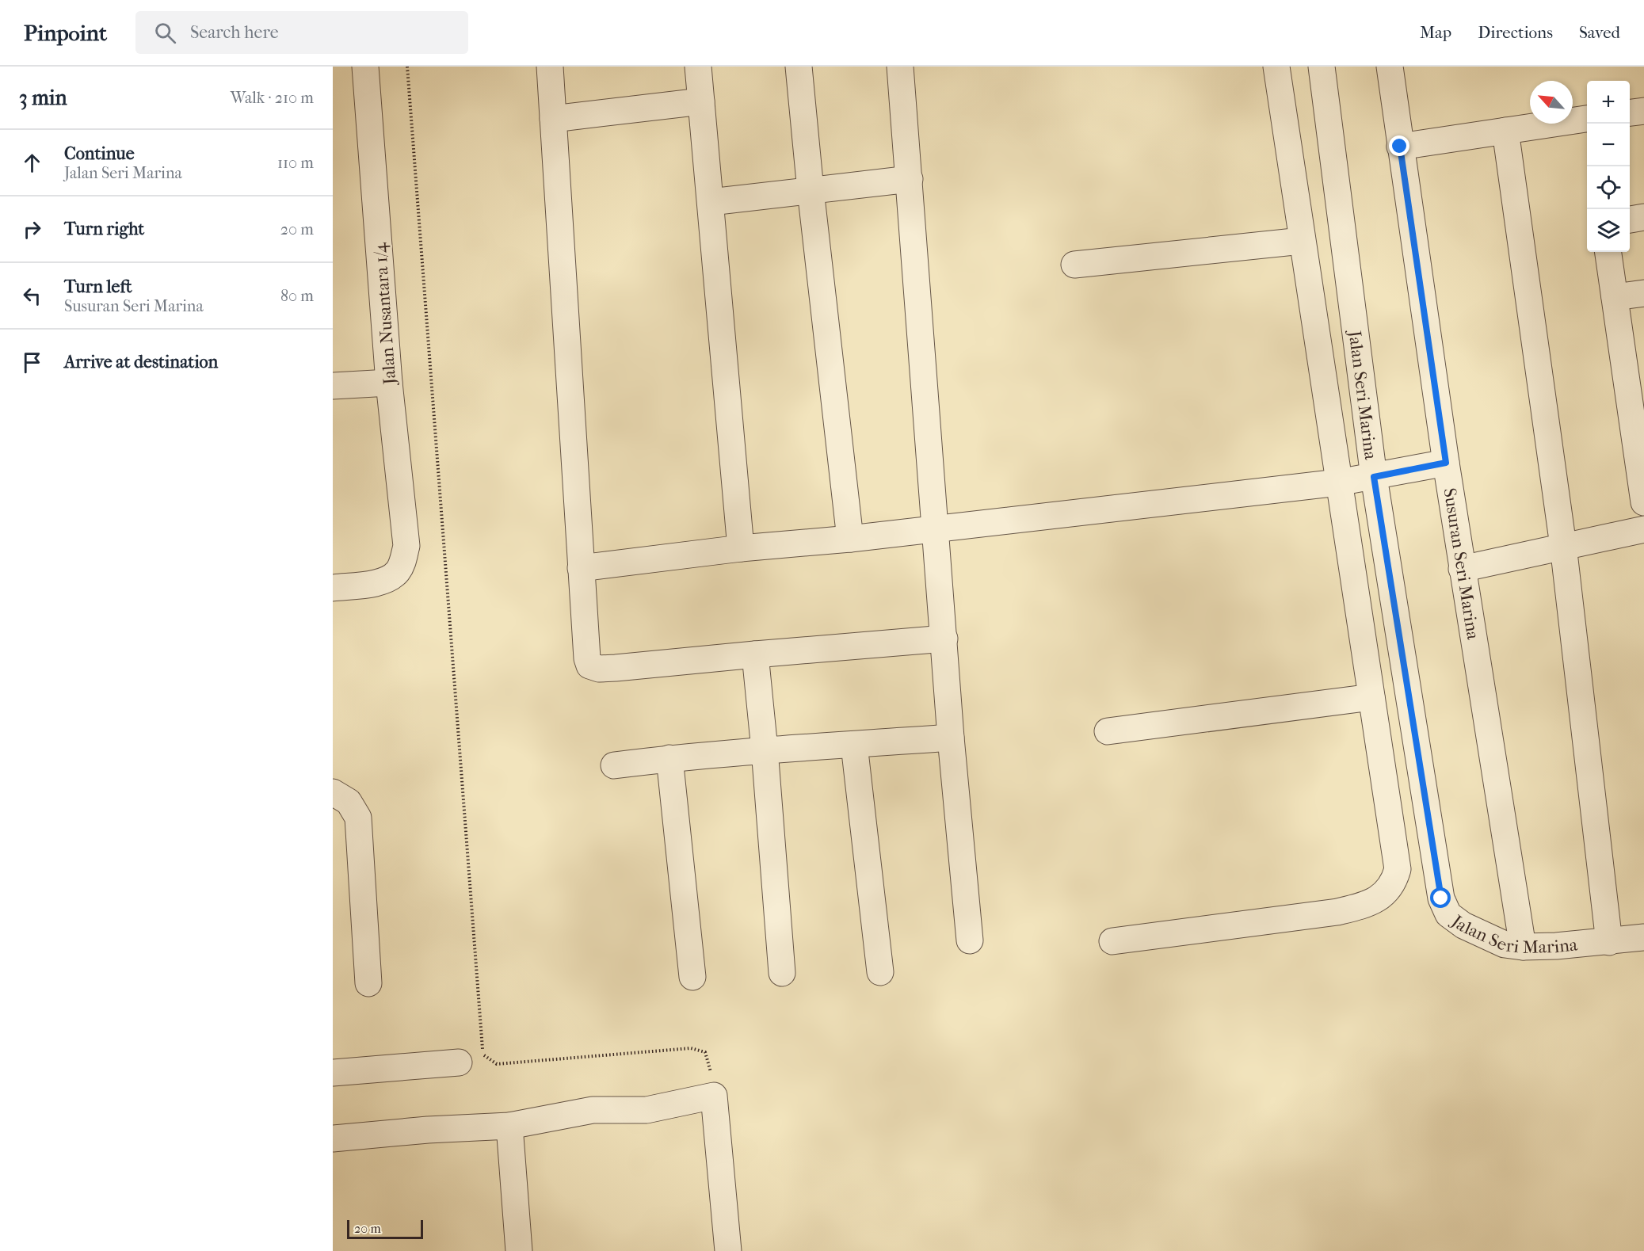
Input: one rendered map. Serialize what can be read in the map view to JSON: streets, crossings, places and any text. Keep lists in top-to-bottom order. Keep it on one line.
{"streets":{"street":["Jalan Nusantara 1/4","Jalan Seri Marina","Susuran Seri Marina"]},"crossings":[["Jalan Seri Marina","Susuran Seri Marina"]],"scale_bar":"20 m","north":"top left","page":{"header":"Pinpoint","search":"Search here","nav":["Map","Directions","Saved"],"heading":["3 min","Walk · 210 m"],"map_buttons":["+","−"],"list":[["Continue","Jalan Seri Marina","110 m"],["Turn right","20 m"],["Turn left","Susuran Seri Marina","80 m"],"Arrive at destination"],"scale":"20 m"}}
